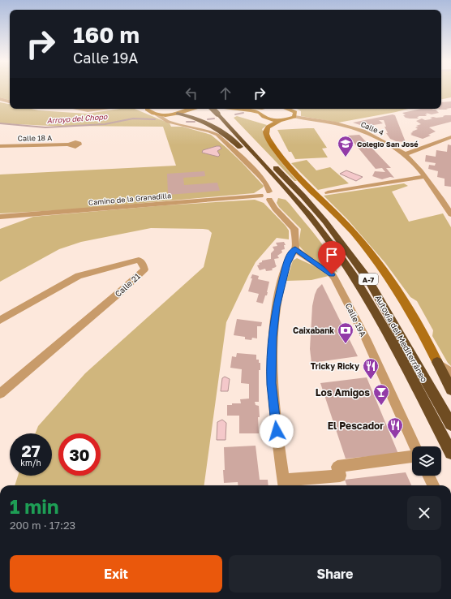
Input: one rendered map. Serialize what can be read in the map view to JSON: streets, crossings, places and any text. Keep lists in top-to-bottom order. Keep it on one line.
{"streets":{"highway":["A-7","Autovía del Mediterráneo"],"street":["Calle 4","Calle 18 A","Camino de la Granadilla","Calle 21","Calle 19A"]},"water":["Arroyo del Chopo"],"places":{"school or university":["Colegio San José"],"bank":["Caixabank"],"restaurant":["Tricky Ricky","El Pescador"],"bar":["Los Amigos"]},"page":{"turn":["160 m","Calle 19A"],"speed":"27 km/h","limit":"30","heading":["1 min","200 m · 17:23"],"buttons":["Exit","Share"]}}
